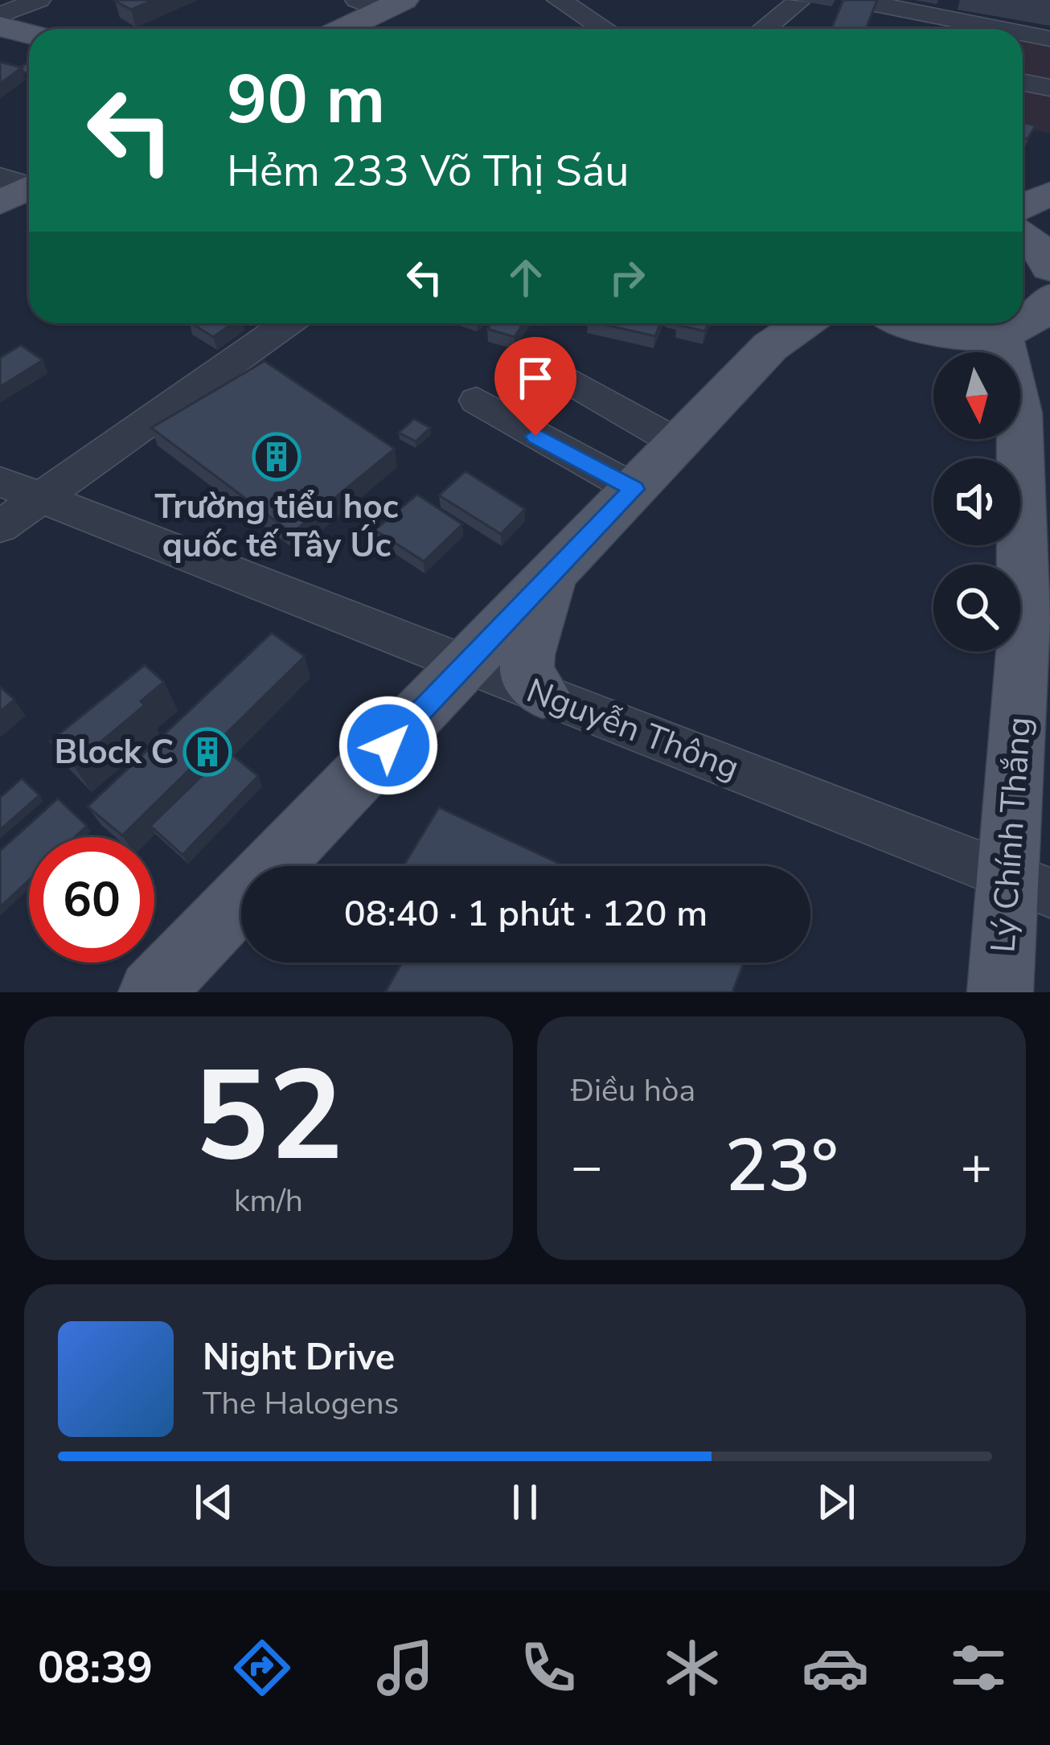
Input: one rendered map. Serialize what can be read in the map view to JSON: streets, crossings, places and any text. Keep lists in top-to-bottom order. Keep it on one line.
{"streets":{"main road":["Lý Chính Thắng"],"street":["Nguyễn Thông"]},"crossings":[["Nguyễn Thông","Lý Chính Thắng"]],"places":{"building":["Trường tiểu học quốc tế Tây Úc","Block C"]},"north":"bottom","page":{"turn":["90 m","Hẻm 233 Võ Thị Sáu"],"limit":"60","trip":"08:40 · 1 phút · 120 m","tile":[["52","km/h"],"Điều hòa"],"heat":["−","23°","+"],"song":["Night Drive","The Halogens"],"tabs":"08:39"}}
